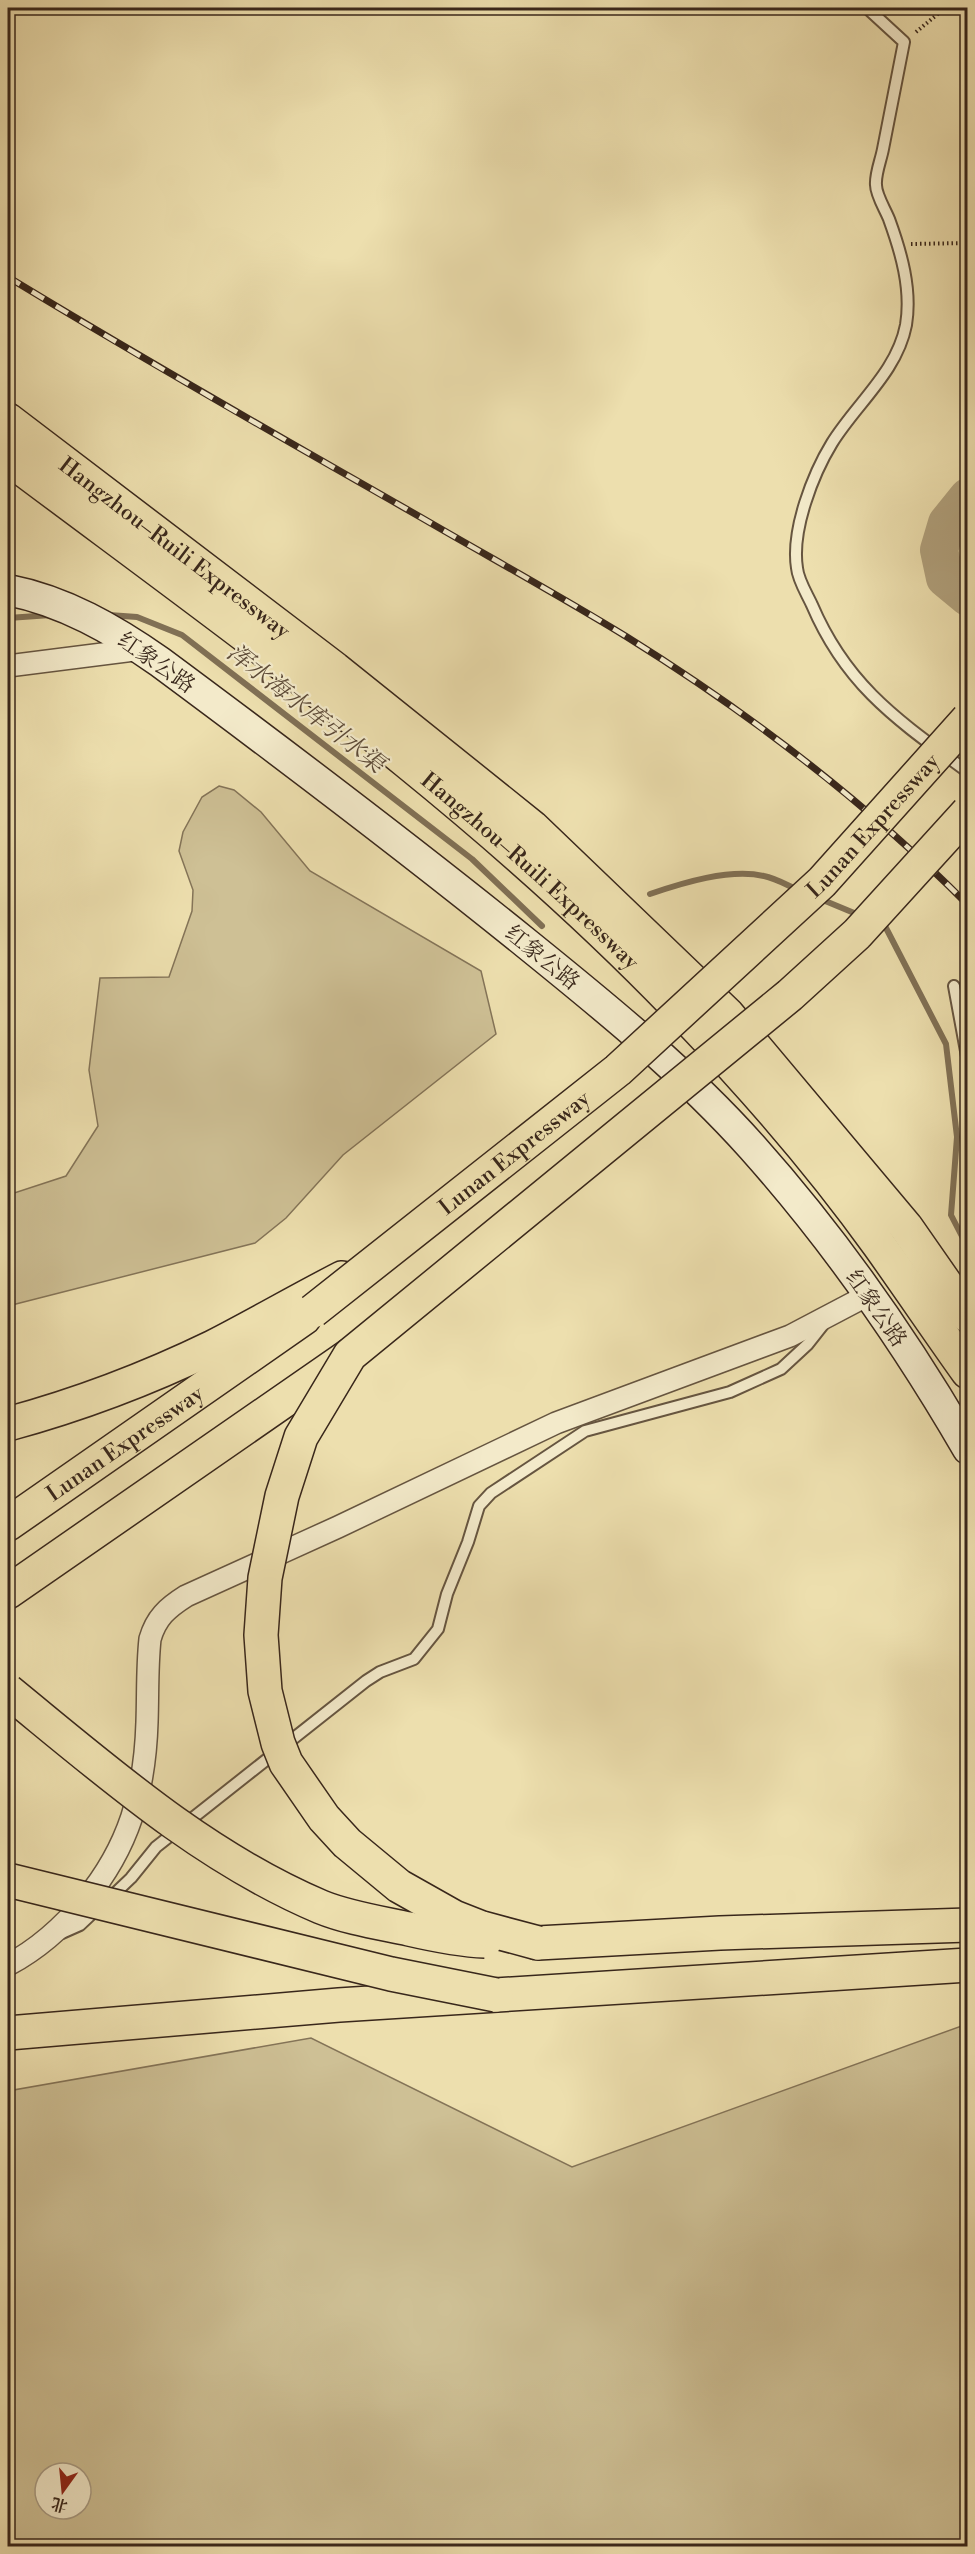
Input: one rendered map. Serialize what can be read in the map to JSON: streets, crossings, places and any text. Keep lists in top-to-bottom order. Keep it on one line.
{"streets":{"highway":["Hangzhou–Ruili Expressway","Lunan Expressway"],"main road":["红象公路"]},"water":["浑水海水库引水渠"],"north":"bottom"}
